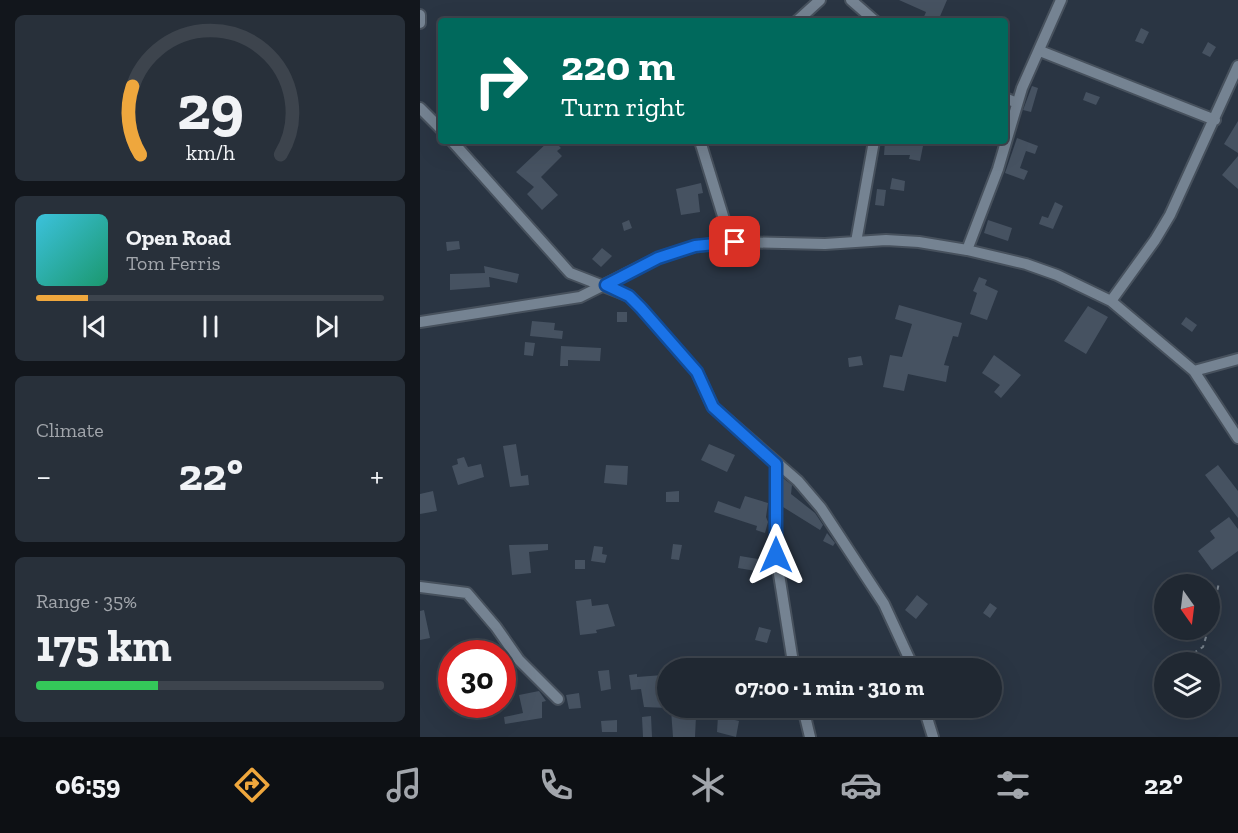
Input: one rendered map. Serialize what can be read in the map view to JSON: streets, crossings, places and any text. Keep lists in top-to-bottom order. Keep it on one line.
{"north":"bottom","page":{"turn":["220 m","Turn right"],"song":["Open Road","Tom Ferris"],"tile":["Climate",["Range · 35%","175 km"]],"heat":["−","22°","+"],"limit":"30","trip":"07:00 · 1 min · 310 m","tabs":["06:59","22°"],"gauge":["29","km/h"]}}
